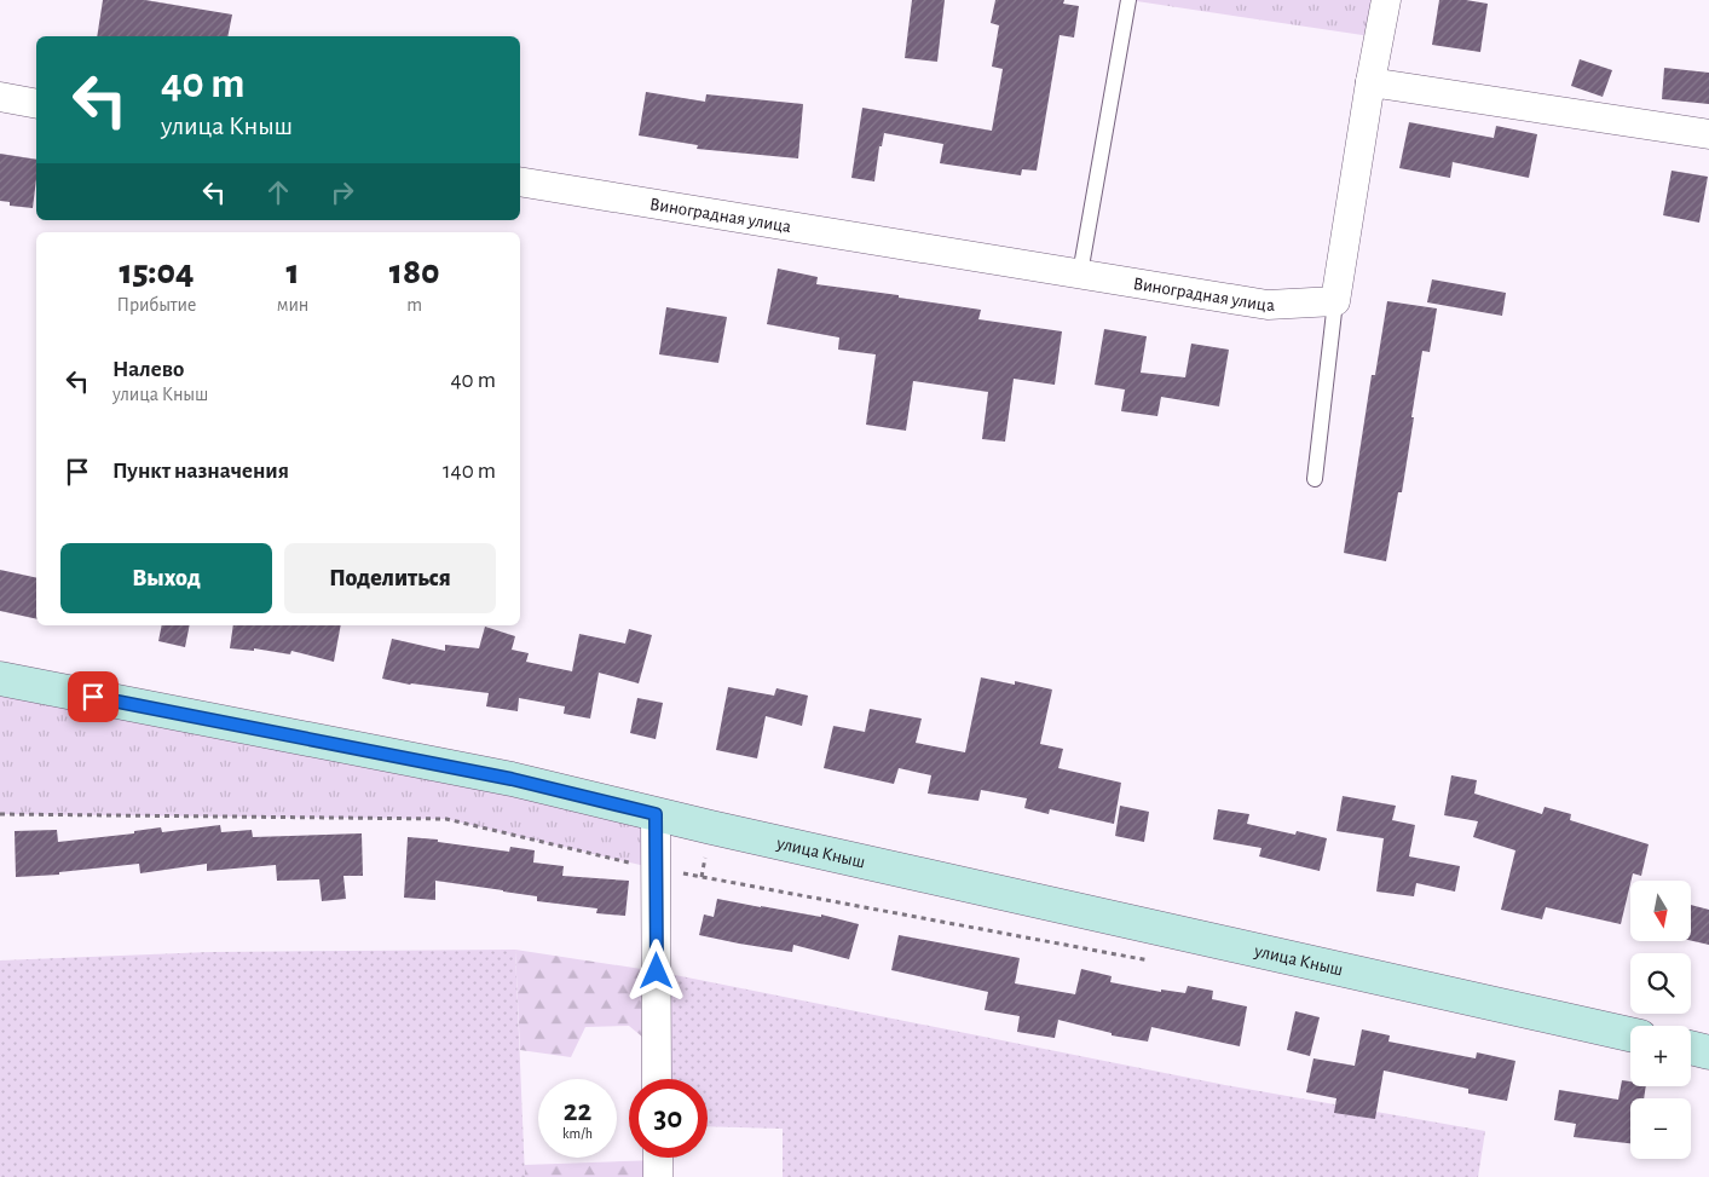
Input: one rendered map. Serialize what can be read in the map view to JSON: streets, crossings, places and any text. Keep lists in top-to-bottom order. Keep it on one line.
{"streets":{"street":["Виноградная улица","улица Кныш"]},"north":"bottom","page":{"turn":["40 m","улица Кныш"],"eta":["15:04","Прибытие","1","мин","180","m"],"list":[{"name":"Налево","note":"улица Кныш","value":"40 m"},{"name":"Пункт назначения","value":"140 m"}],"buttons":["Выход","Поделиться"],"map_buttons":["+","−"],"speed":"22 km/h","limit":"30"}}
